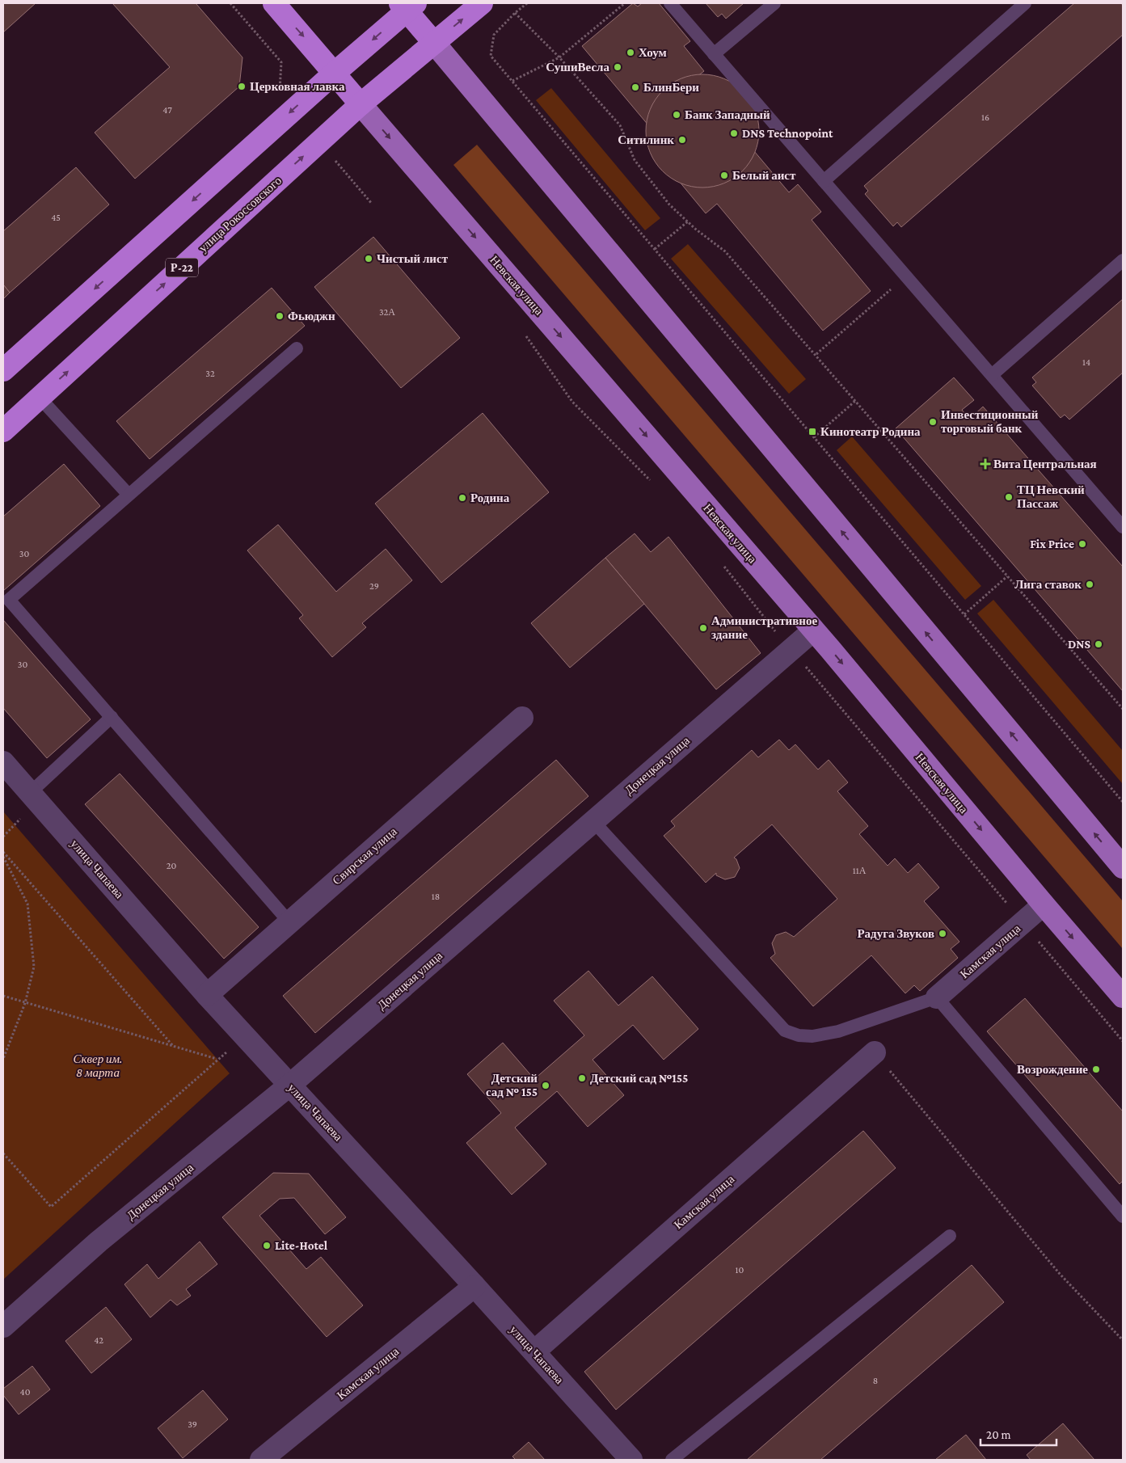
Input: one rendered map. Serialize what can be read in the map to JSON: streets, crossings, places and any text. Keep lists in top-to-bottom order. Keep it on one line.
{"streets":{"highway":["улица Рокоссовского","Р-22","Невская улица"],"street":["Донецкая улица","Свирская улица","улица Чапаева","Камская улица"]},"crossings":[["улица Рокоссовского","Невская улица"],["Невская улица","Донецкая улица"],["Невская улица","Камская улица"],["Донецкая улица","улица Чапаева"],["Свирская улица","улица Чапаева"],["улица Чапаева","Камская улица"]],"one_way":["Невская улица"],"parks":["Сквер им. 8 марта"],"places":{"other":["Хоум","СушиВесла","Церковная лавка","БлинБери","Банк Западный","DNS Technopoint","Ситилинк","Белый аист","Чистый лист","Фьюджн","Инвестиционный торговый банк","ТЦ Невский Пассаж","Родина","Fix Price","Лига ставок","Административное здание","DNS","Радуга Звуков","Возрождение","Детский сад №155","Детский сад № 155","Lite-Hotel"],"transit":["Кинотеатр Родина"],"health":["Вита Центральная"]},"house_numbers":["47","16","45","32А","14","32","30","29","30","20","11А","18","10","42","8","40","39"],"scale_bar":"20 m"}
